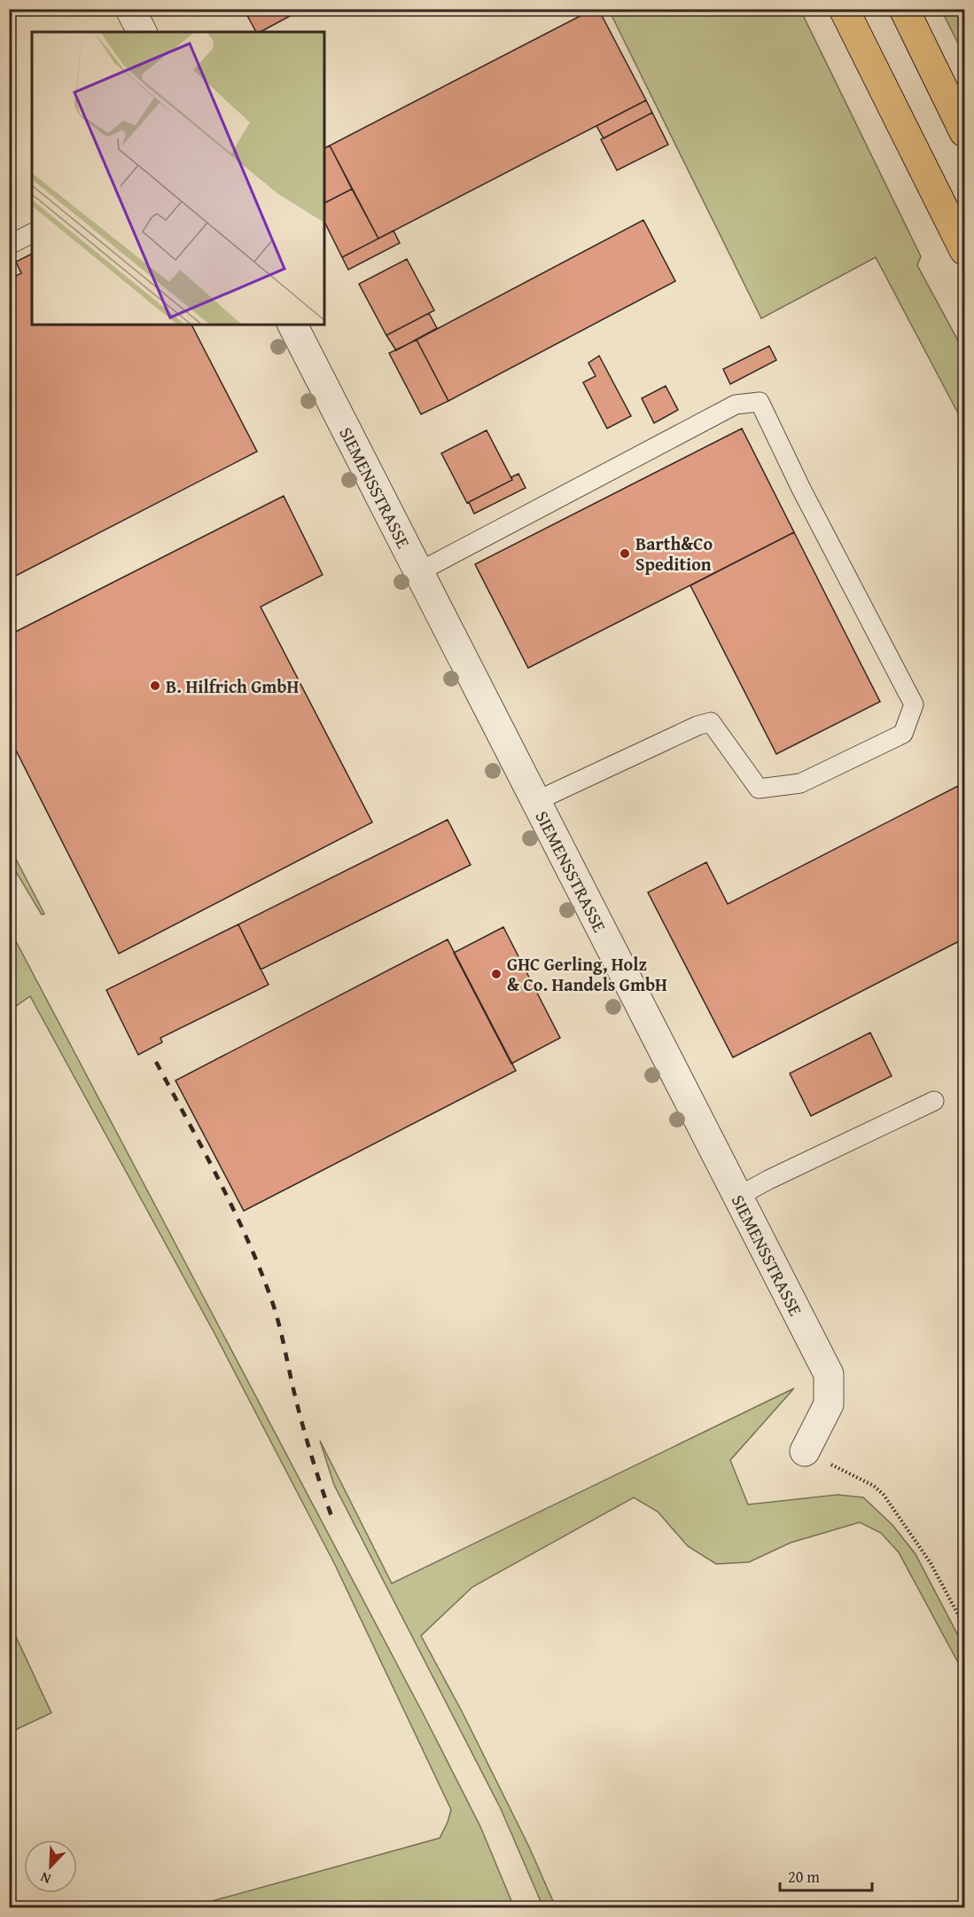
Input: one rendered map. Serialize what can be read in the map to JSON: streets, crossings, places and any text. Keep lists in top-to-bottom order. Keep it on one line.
{"streets":{"street":["SIEMENSSTRASSE"]},"places":["Barth&Co Spedition","B. Hilfrich GmbH","GHC Gerling, Holz & Co. Handels GmbH"],"scale_bar":"20 m","north":"bottom left"}
